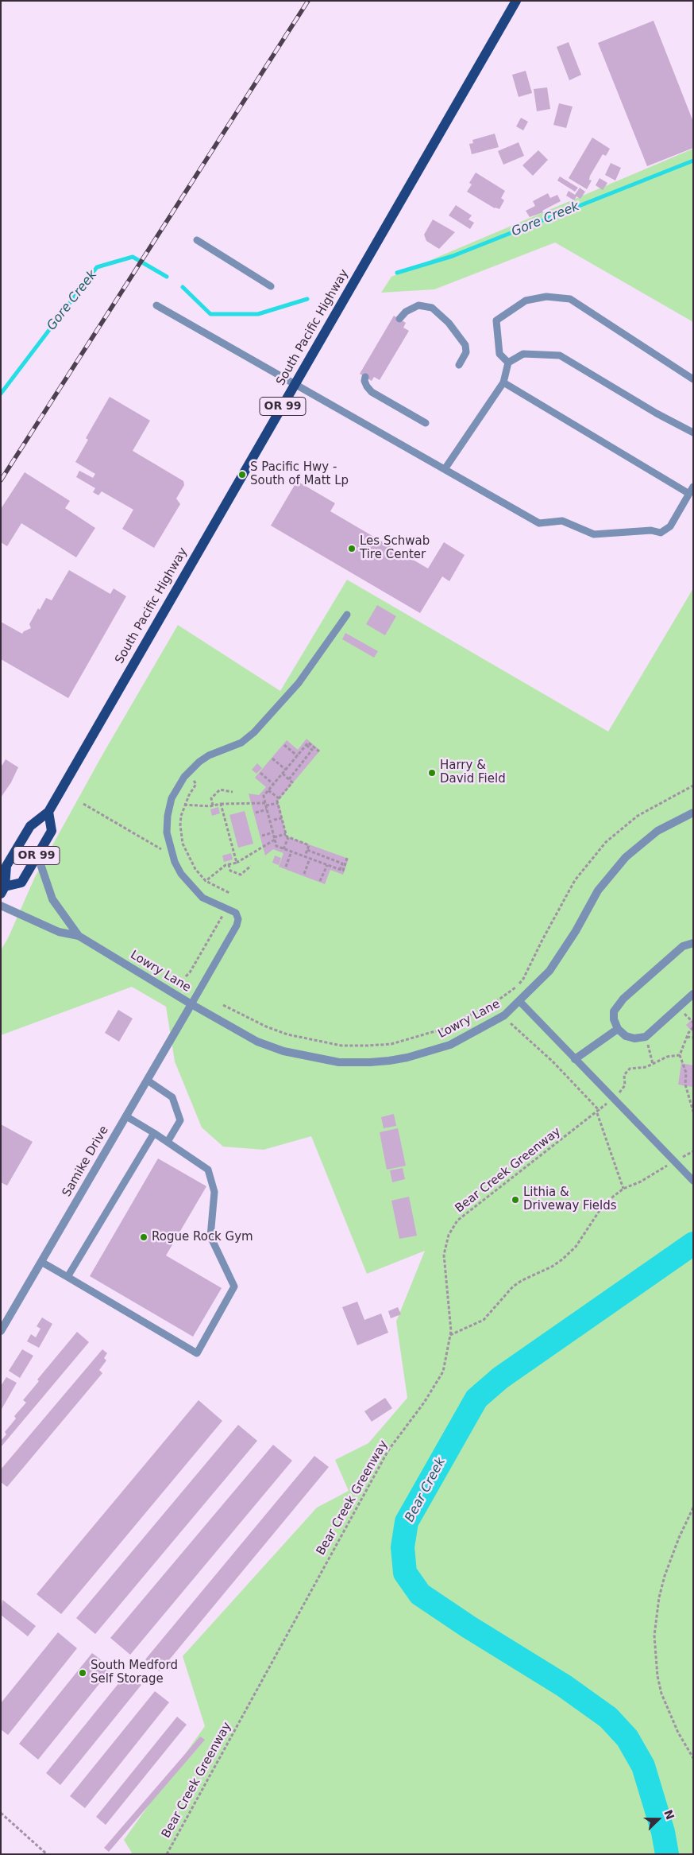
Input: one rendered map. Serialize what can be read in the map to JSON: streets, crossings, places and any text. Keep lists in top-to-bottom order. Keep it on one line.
{"streets":{"main road":["South Pacific Highway","OR 99"],"street":["Lowry Lane","Samike Drive"],"path":["Bear Creek Greenway"]},"crossings":[["South Pacific Highway","Lowry Lane"],["Lowry Lane","Samike Drive"]],"water":["Gore Creek","Bear Creek"],"places":["S Pacific Hwy - South of Matt Lp","Les Schwab Tire Center","Harry & David Field","Lithia & Driveway Fields","Rogue Rock Gym","South Medford Self Storage"],"north":"right"}
